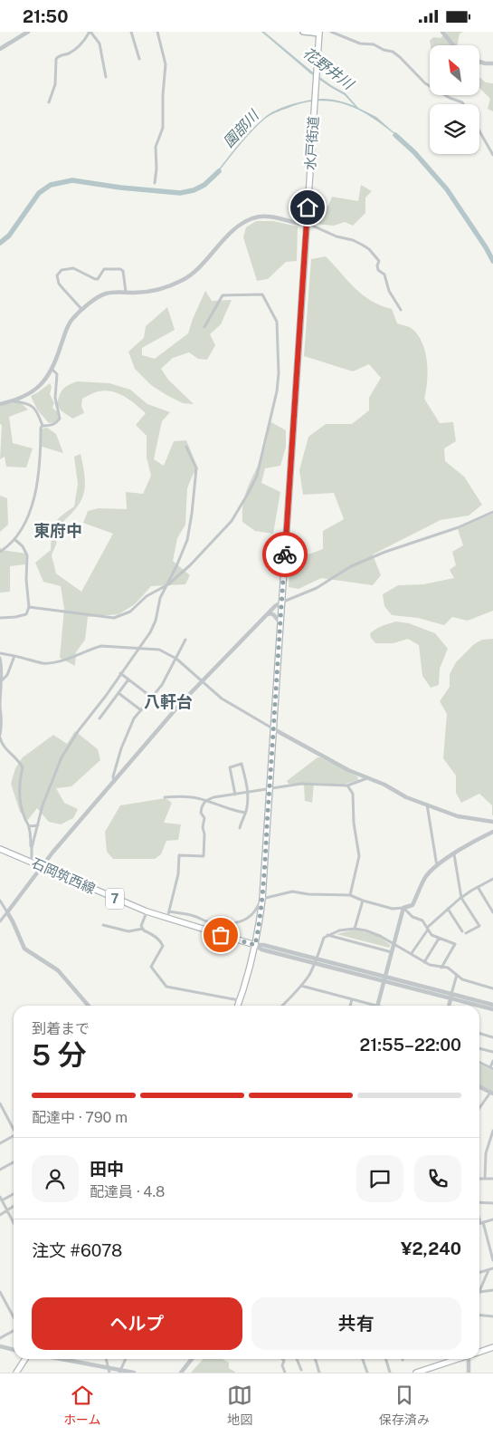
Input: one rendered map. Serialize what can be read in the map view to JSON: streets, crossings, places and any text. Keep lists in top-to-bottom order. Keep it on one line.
{"streets":{"main road":["水戸街道","石岡筑西線","7"]},"crossings":[["水戸街道","石岡筑西線"]],"districts":["東府中","八軒台"],"water":["花野井川","園部川"],"north":"top left","page":{"status":"21:50","heading":["5 分","到着まで","21:55–22:00"],"panel":["田中","配達員 · 4.8","注文 #6078","¥2,240"],"bar":"配達中 · 790 m","buttons":["ヘルプ","共有"],"tabs":["ホーム","地図","保存済み"]}}
